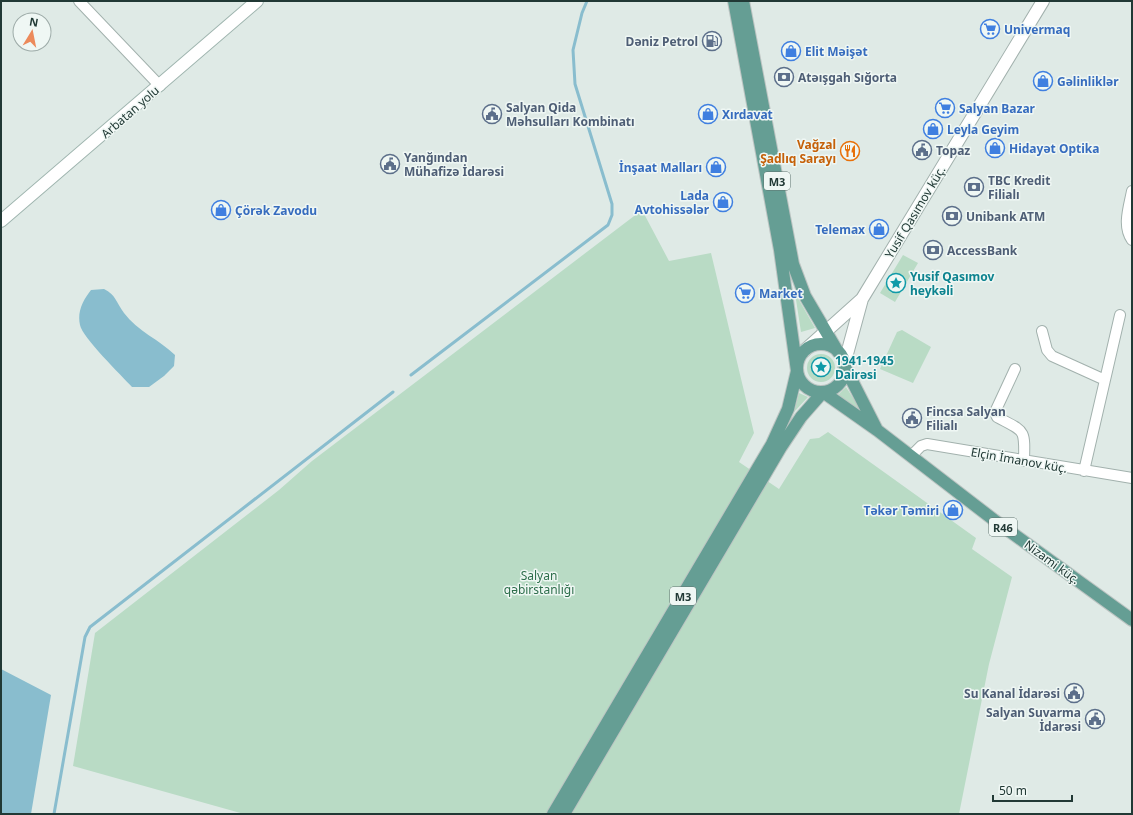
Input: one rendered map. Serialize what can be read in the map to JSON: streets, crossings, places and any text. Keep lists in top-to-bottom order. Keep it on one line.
{"streets":{"main road":["M3","R46","Nizami küç."],"street":["Arbatan yolu","Yusif Qasımov küç.","Elçin İmanov küç."]},"crossings":[["M3","Nizami küç."],["Elçin İmanov küç.","Nizami küç."]],"parks":["Salyan qəbirstanlığı"],"places":{"supermarket":["Univermaq","Salyan Bazar","Market"],"fuel station":["Dəniz Petrol"],"shop":["Elit Məişət","Gəlinliklər","Xırdavat","Leyla Geyim","Hidayət Optika","İnşaat Malları","Lada Avtohissələr","Çörək Zavodu","Telemax","Təkər Təmiri"],"bank":["Atəışgah Sığorta","TBC Kredit Filialı","Unibank ATM","AccessBank"],"public building":["Salyan Qida Məhsulları Kombinatı","Topaz","Yanğından Mühafizə İdarəsi","Fincsa Salyan Filialı","Su Kanal İdarəsi","Salyan Suvarma İdarəsi"],"restaurant":["Vağzal Şadlıq Sarayı"],"place":["Yusif Qasımov heykəli","1941-1945 Dairəsi"]},"scale_bar":"50 m","north":"top"}
